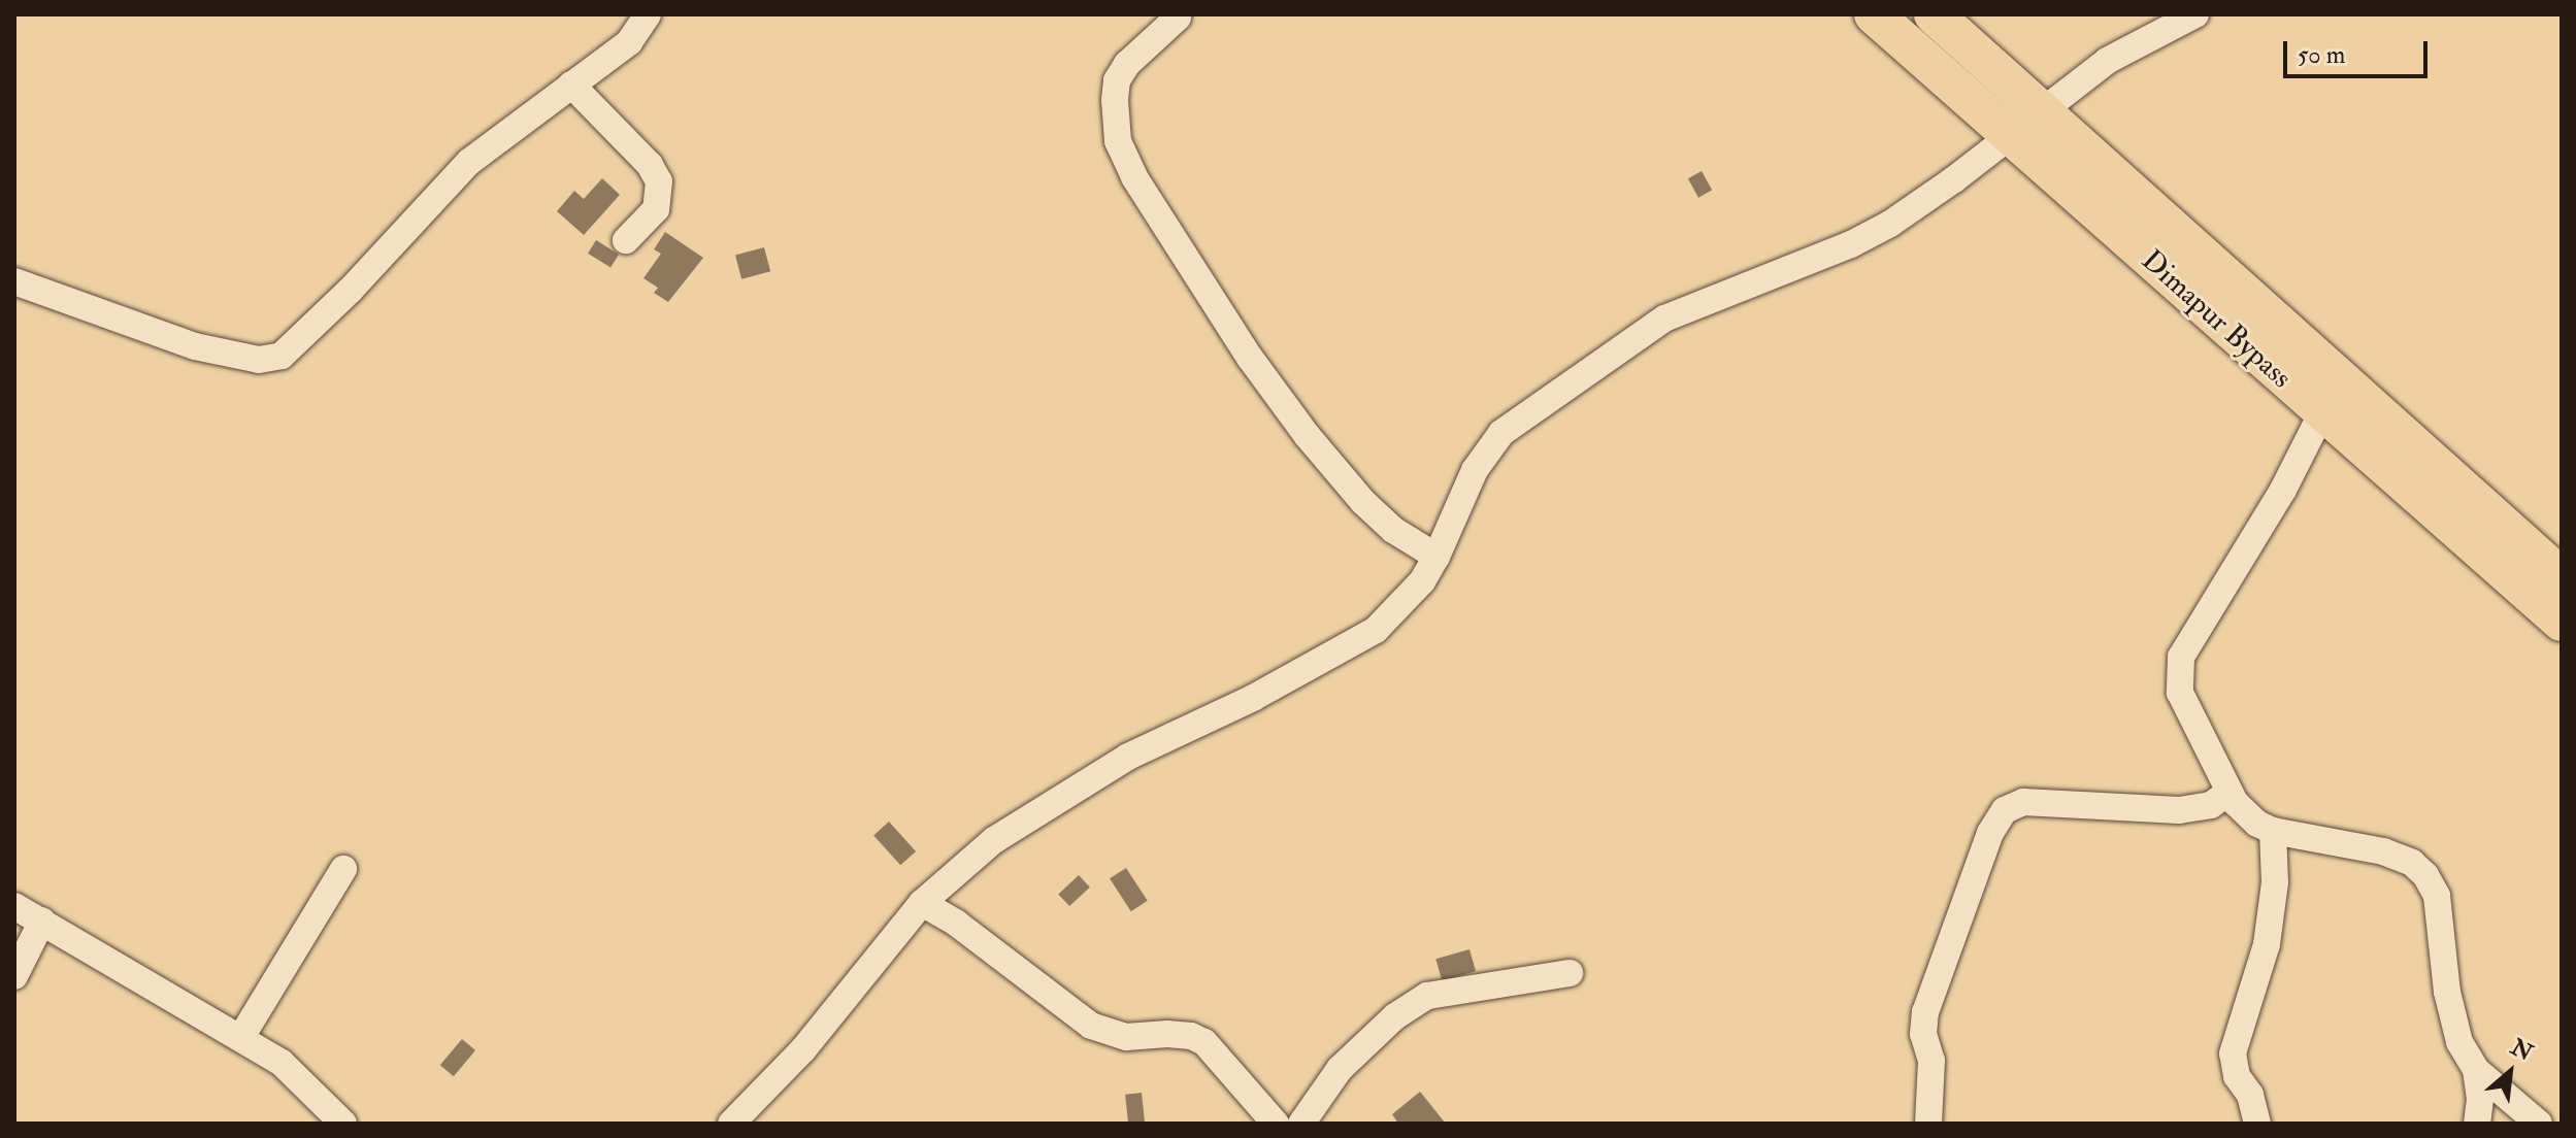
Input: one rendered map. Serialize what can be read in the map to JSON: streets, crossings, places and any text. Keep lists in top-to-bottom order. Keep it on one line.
{"streets":{"highway":["Dimapur Bypass"]},"scale_bar":"50 m","north":"top right"}
